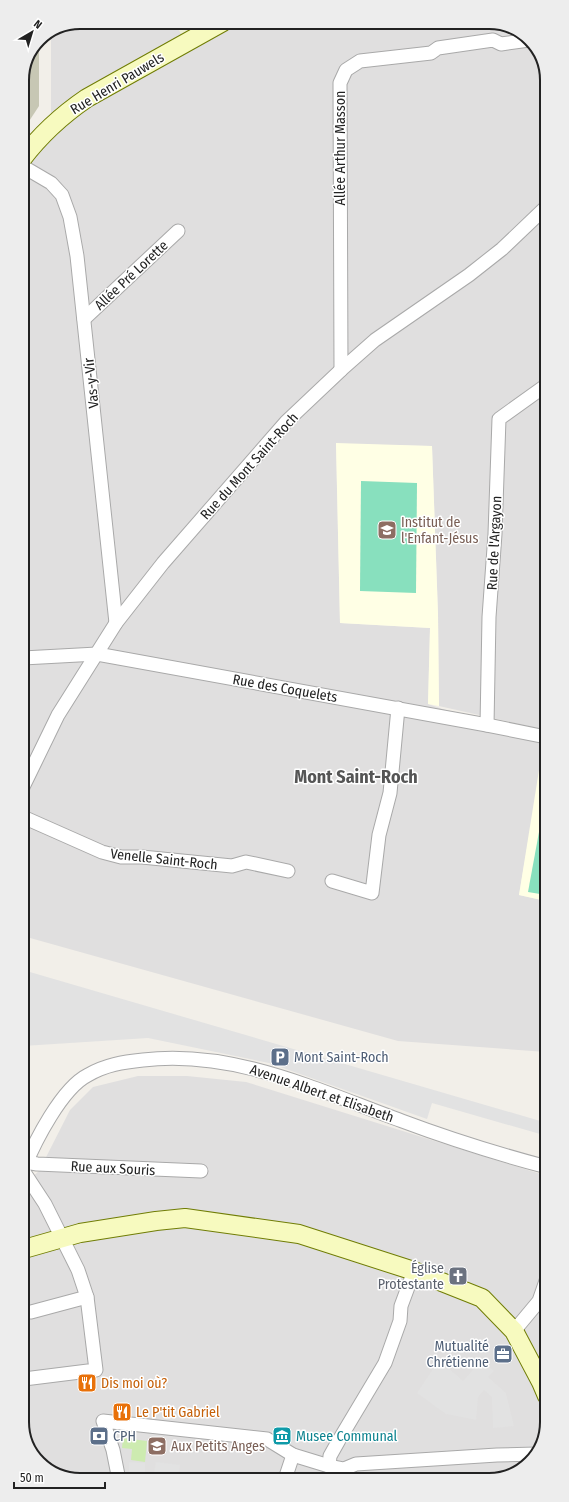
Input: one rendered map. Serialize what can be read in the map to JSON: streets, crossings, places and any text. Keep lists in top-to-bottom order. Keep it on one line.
{"streets":{"main road":["Rue Henri Pauwels"],"street":["Allée Arthur Masson","Allée Pré Lorette","Vas-y-Vir","Rue du Mont Saint-Roch","Rue de l'Argayon","Rue des Coquelets","Venelle Saint-Roch","Avenue Albert et Elisabeth","Rue aux Souris"]},"crossings":[["Allée Arthur Masson","Rue du Mont Saint-Roch"],["Allée Pré Lorette","Vas-y-Vir"],["Vas-y-Vir","Rue du Mont Saint-Roch"],["Rue du Mont Saint-Roch","Rue des Coquelets"],["Rue de l'Argayon","Rue des Coquelets"]],"districts":["Mont Saint-Roch"],"places":{"school or university":["Institut de l'Enfant-Jésus","Aux Petits Anges"],"parking":["Mont Saint-Roch"],"church":["Église Protestante"],"office":["Mutualité Chrétienne"],"restaurant":["Dis moi où?","Le P'tit Gabriel"],"bank":["CPH"],"museum":["Musee Communal"]},"scale_bar":"50 m","north":"top right"}
